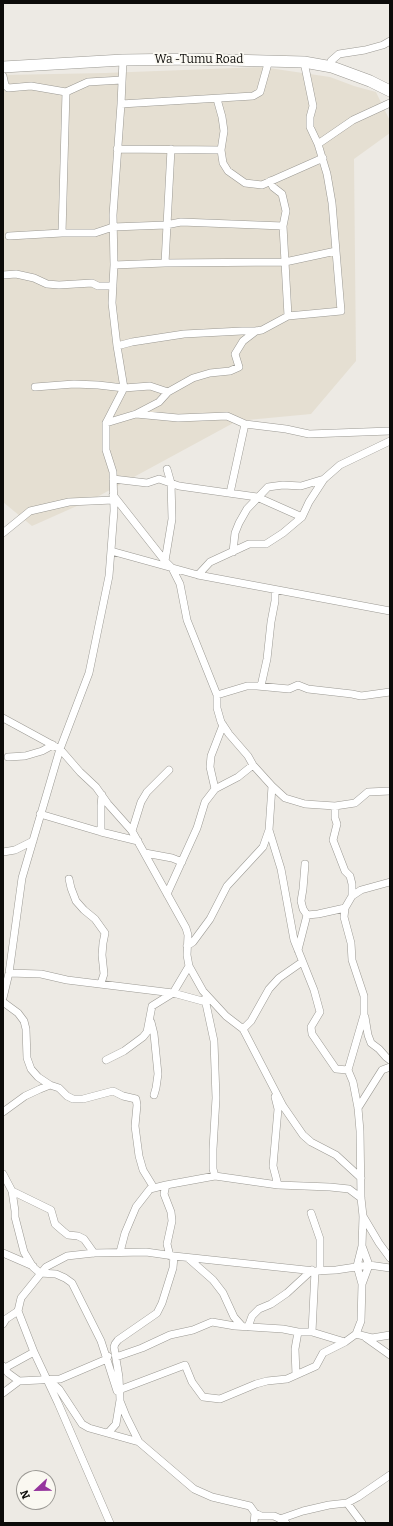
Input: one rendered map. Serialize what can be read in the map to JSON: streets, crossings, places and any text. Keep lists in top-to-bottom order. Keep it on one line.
{"streets":{"highway":["Wa -Tumu Road"]},"north":"left"}
